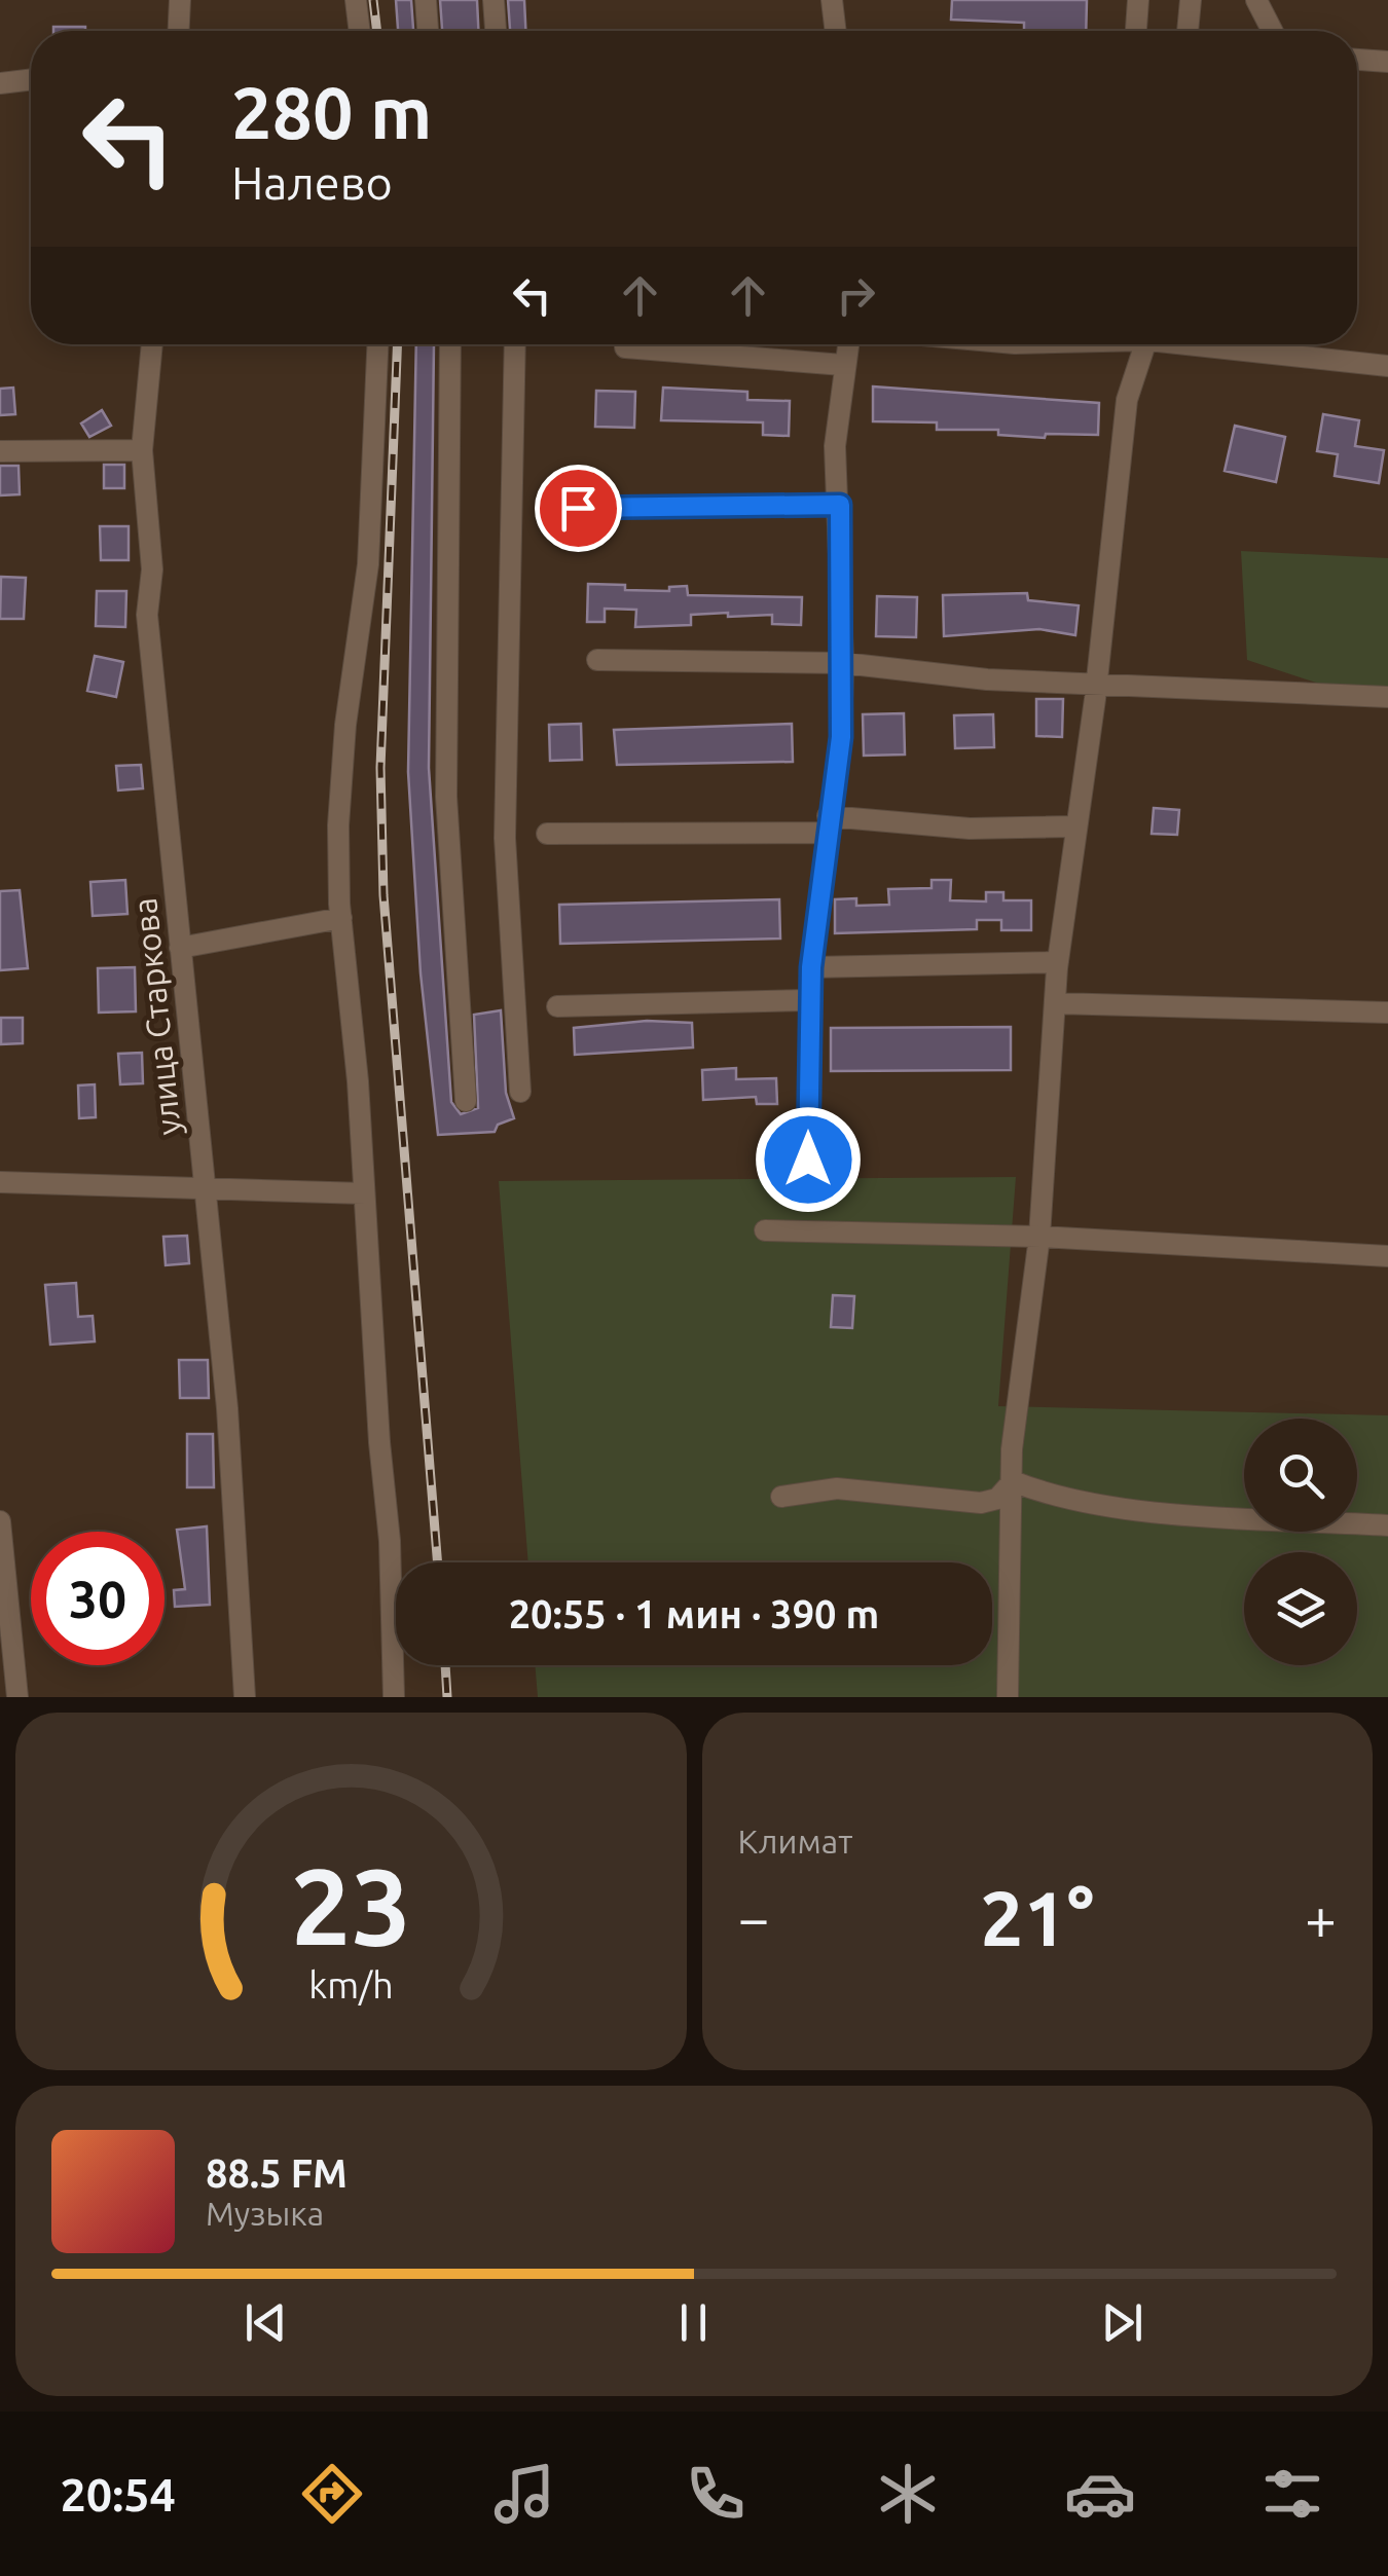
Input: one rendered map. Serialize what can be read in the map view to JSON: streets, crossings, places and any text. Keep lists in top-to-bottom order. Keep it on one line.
{"streets":{"street":["улица Старкова"]},"page":{"turn":["280 m","Налево"],"limit":"30","trip":"20:55 · 1 мин · 390 m","tile":"Климат","heat":["−","21°","+"],"song":["88.5 FM","Музыка"],"tabs":"20:54","gauge":["23","km/h"]}}
